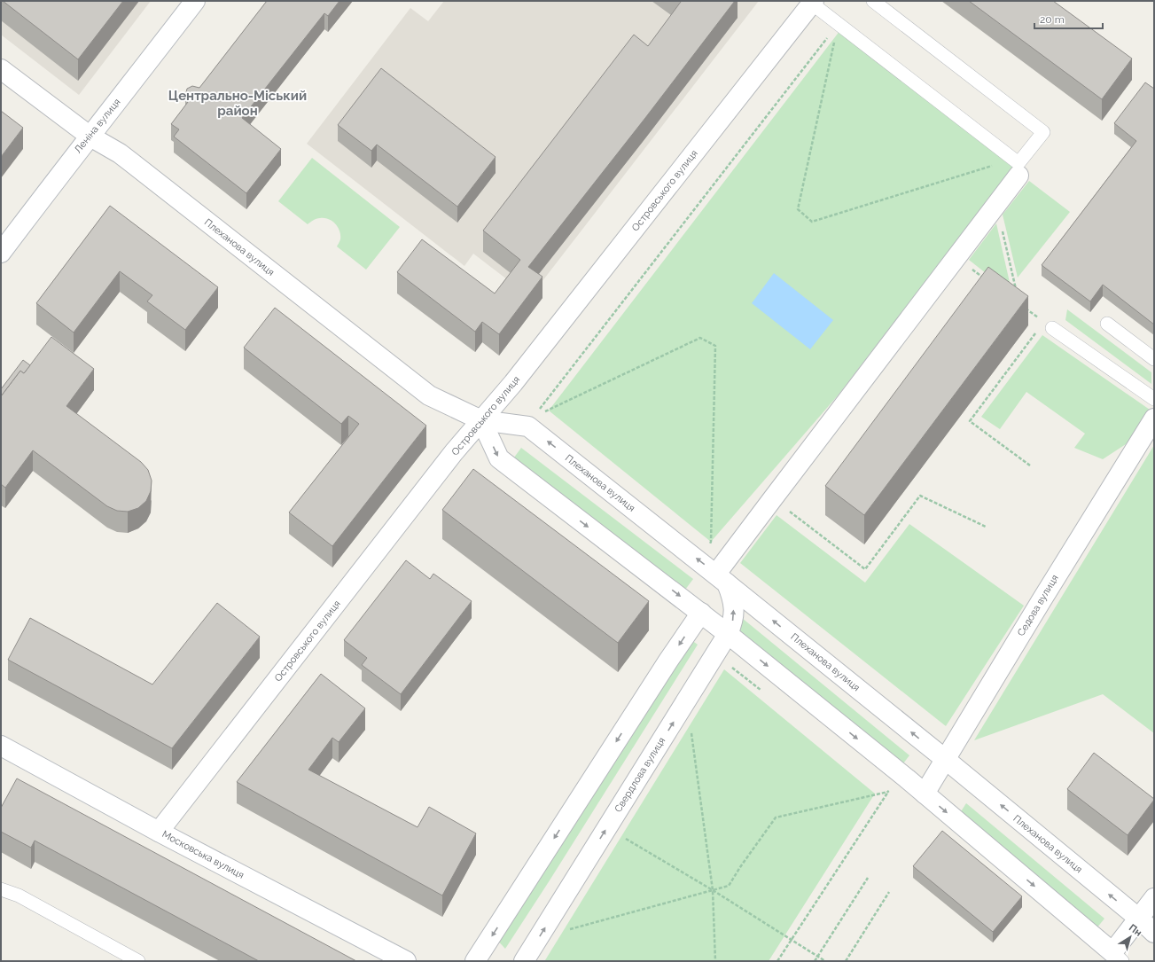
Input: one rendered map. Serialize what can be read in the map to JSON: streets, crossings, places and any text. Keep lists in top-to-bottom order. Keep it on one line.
{"streets":{"street":["Леніна вулиця","Островського вулиця","Плеханова вулиця","Седова вулиця","Свердлова вулиця","Московська вулиця"]},"crossings":[["Леніна вулиця","Плеханова вулиця"],["Островського вулиця","Плеханова вулиця"],["Островського вулиця","Московська вулиця"],["Плеханова вулиця","Седова вулиця"],["Плеханова вулиця","Свердлова вулиця"]],"districts":["Центрально-Міський район"],"scale_bar":"20 m","north":"top right"}
